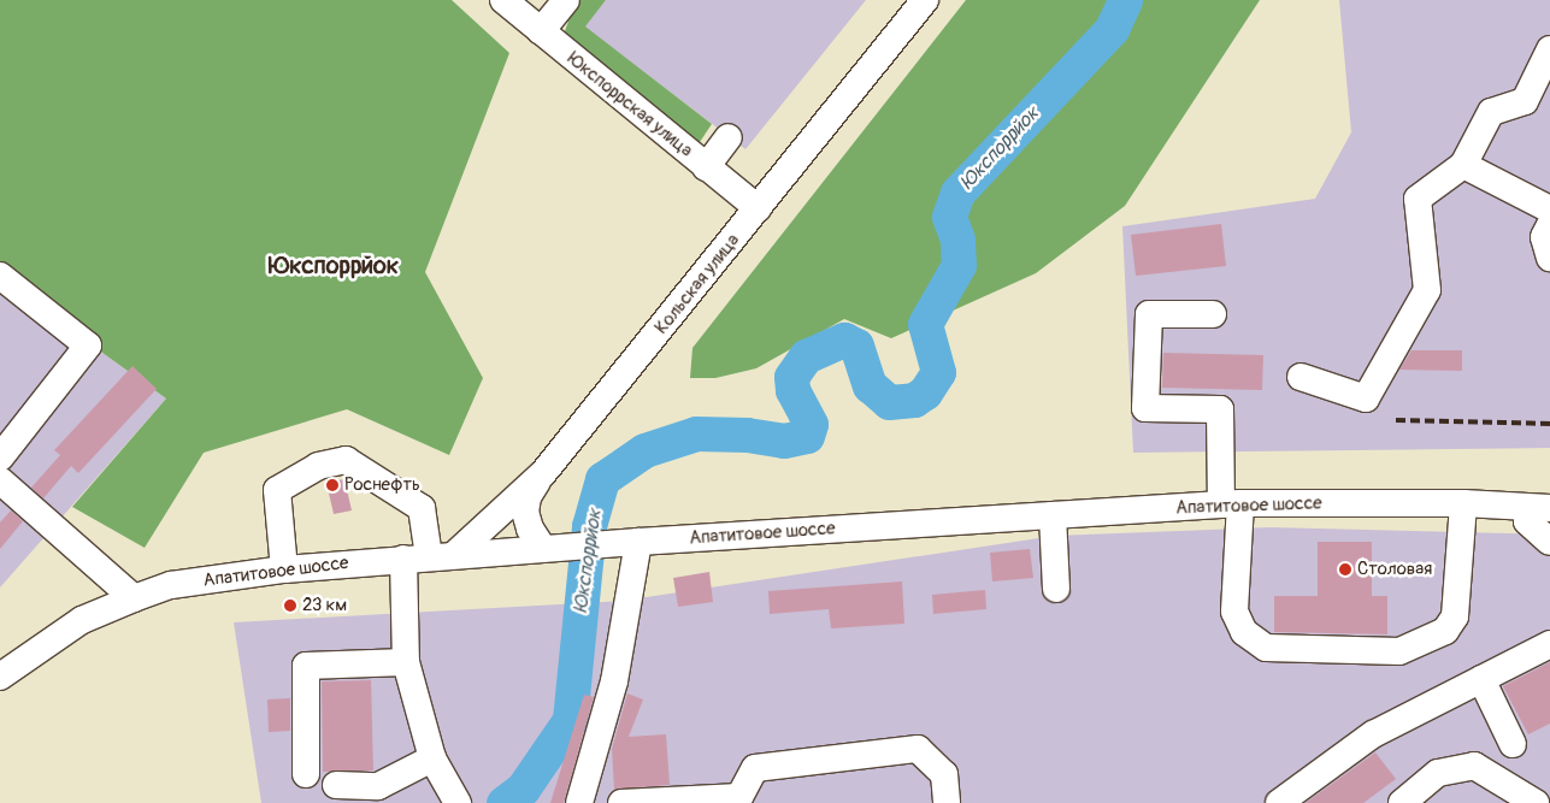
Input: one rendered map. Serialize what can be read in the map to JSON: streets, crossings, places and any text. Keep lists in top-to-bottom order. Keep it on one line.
{"streets":{"street":["Юкспоррская улица","Кольская улица","Апатитовое шоссе"]},"crossings":[["Юкспоррская улица","Кольская улица"],["Кольская улица","Апатитовое шоссе"]],"districts":["Юкспоррйок"],"water":["Юкспоррйок"],"places":["Роснефть","Столовая","23 км"]}
